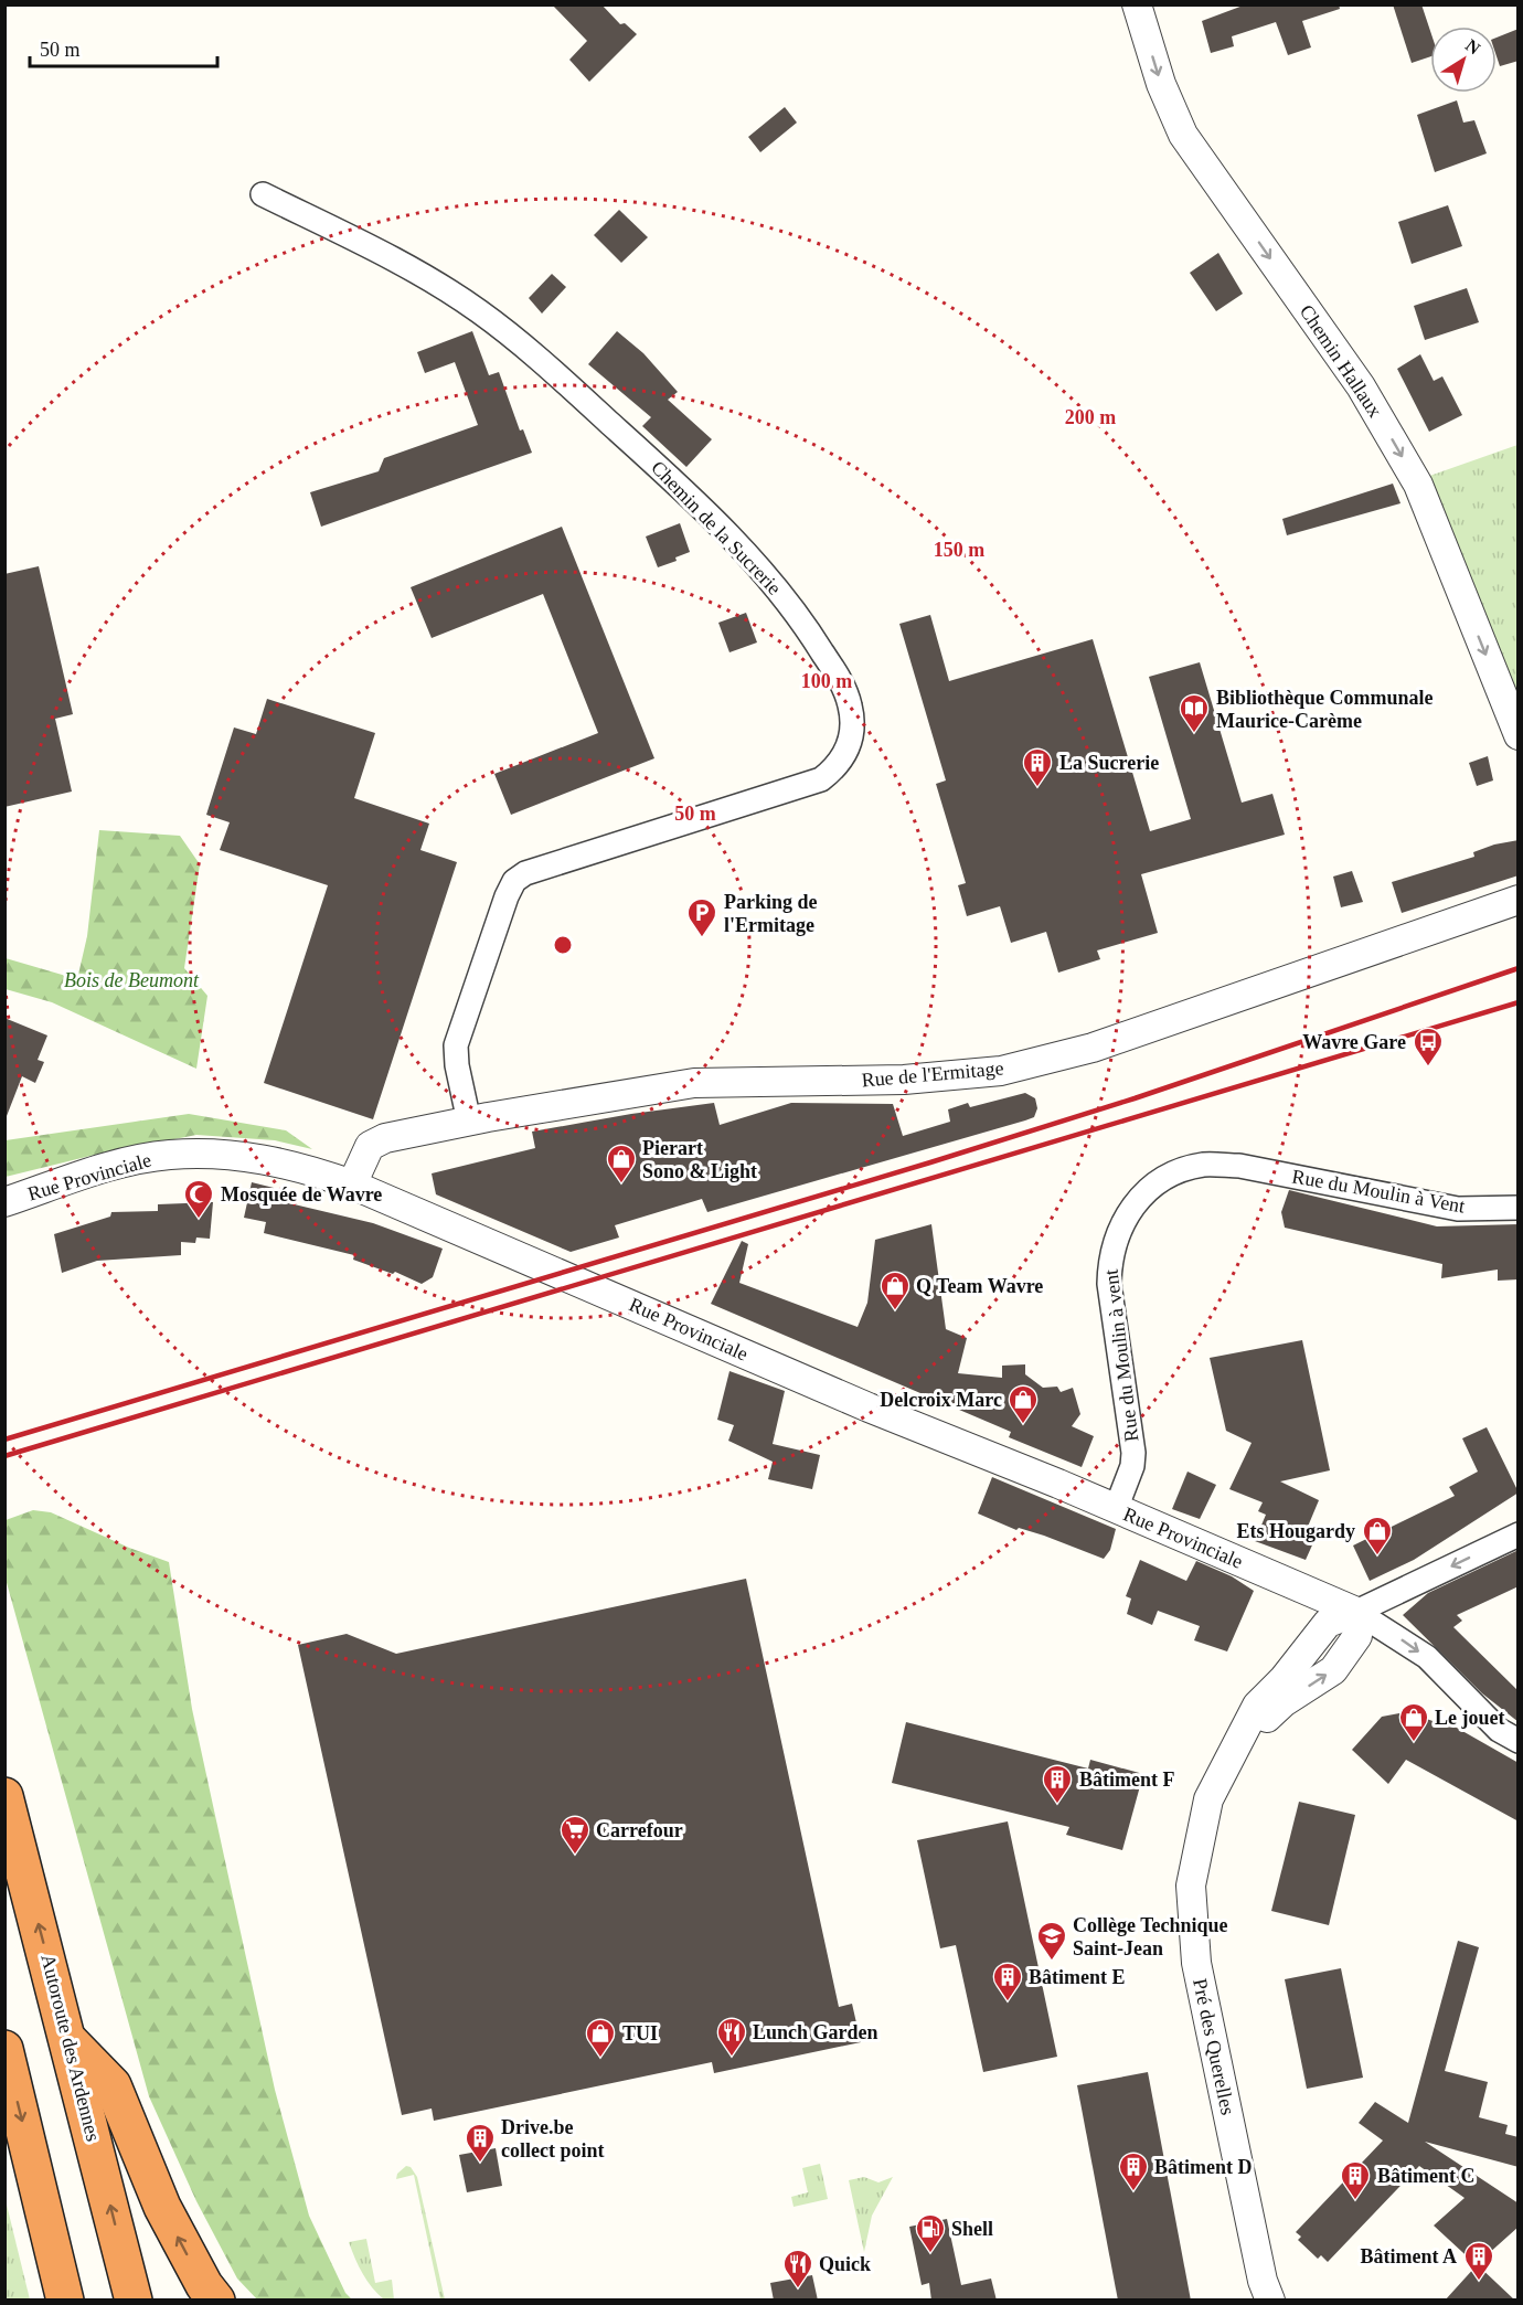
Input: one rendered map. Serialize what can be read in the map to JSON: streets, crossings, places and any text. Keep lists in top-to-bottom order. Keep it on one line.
{"streets":{"highway":["Autoroute des Ardennes"],"street":["Chemin Hallaux","Chemin de la Sucrerie","Rue de l'Ermitage","Rue Provinciale","Rue du Moulin à Vent","Rue du Moulin à vent","Pré des Querelles"]},"crossings":[["Chemin de la Sucrerie","Rue de l'Ermitage"],["Rue de l'Ermitage","Rue Provinciale"],["Rue Provinciale","Rue du Moulin à vent"],["Rue Provinciale","Pré des Querelles"],["Rue du Moulin à Vent","Rue du Moulin à vent"]],"one_way":["Chemin Hallaux"],"parks":["Bois de Beumont"],"places":{"library":["Bibliothèque Communale Maurice-Carème"],"building":["La Sucrerie","Bâtiment F","Bâtiment E","Drive.be collect point","Bâtiment D","Bâtiment C","Bâtiment A"],"parking":["Parking de l'Ermitage"],"bus stop":["Wavre Gare"],"shop":["Pierart Sono & Light","Q Team Wavre","Delcroix Marc","Ets Hougardy","Le jouet","TUI"],"mosque":["Mosquée de Wavre"],"supermarket":["Carrefour"],"school or university":["Collège Technique Saint-Jean"],"restaurant":["Lunch Garden","Quick"],"fuel station":["Shell"]},"scale_bar":"50 m","north":"top right","rings":["200 m","150 m","100 m","50 m"]}
